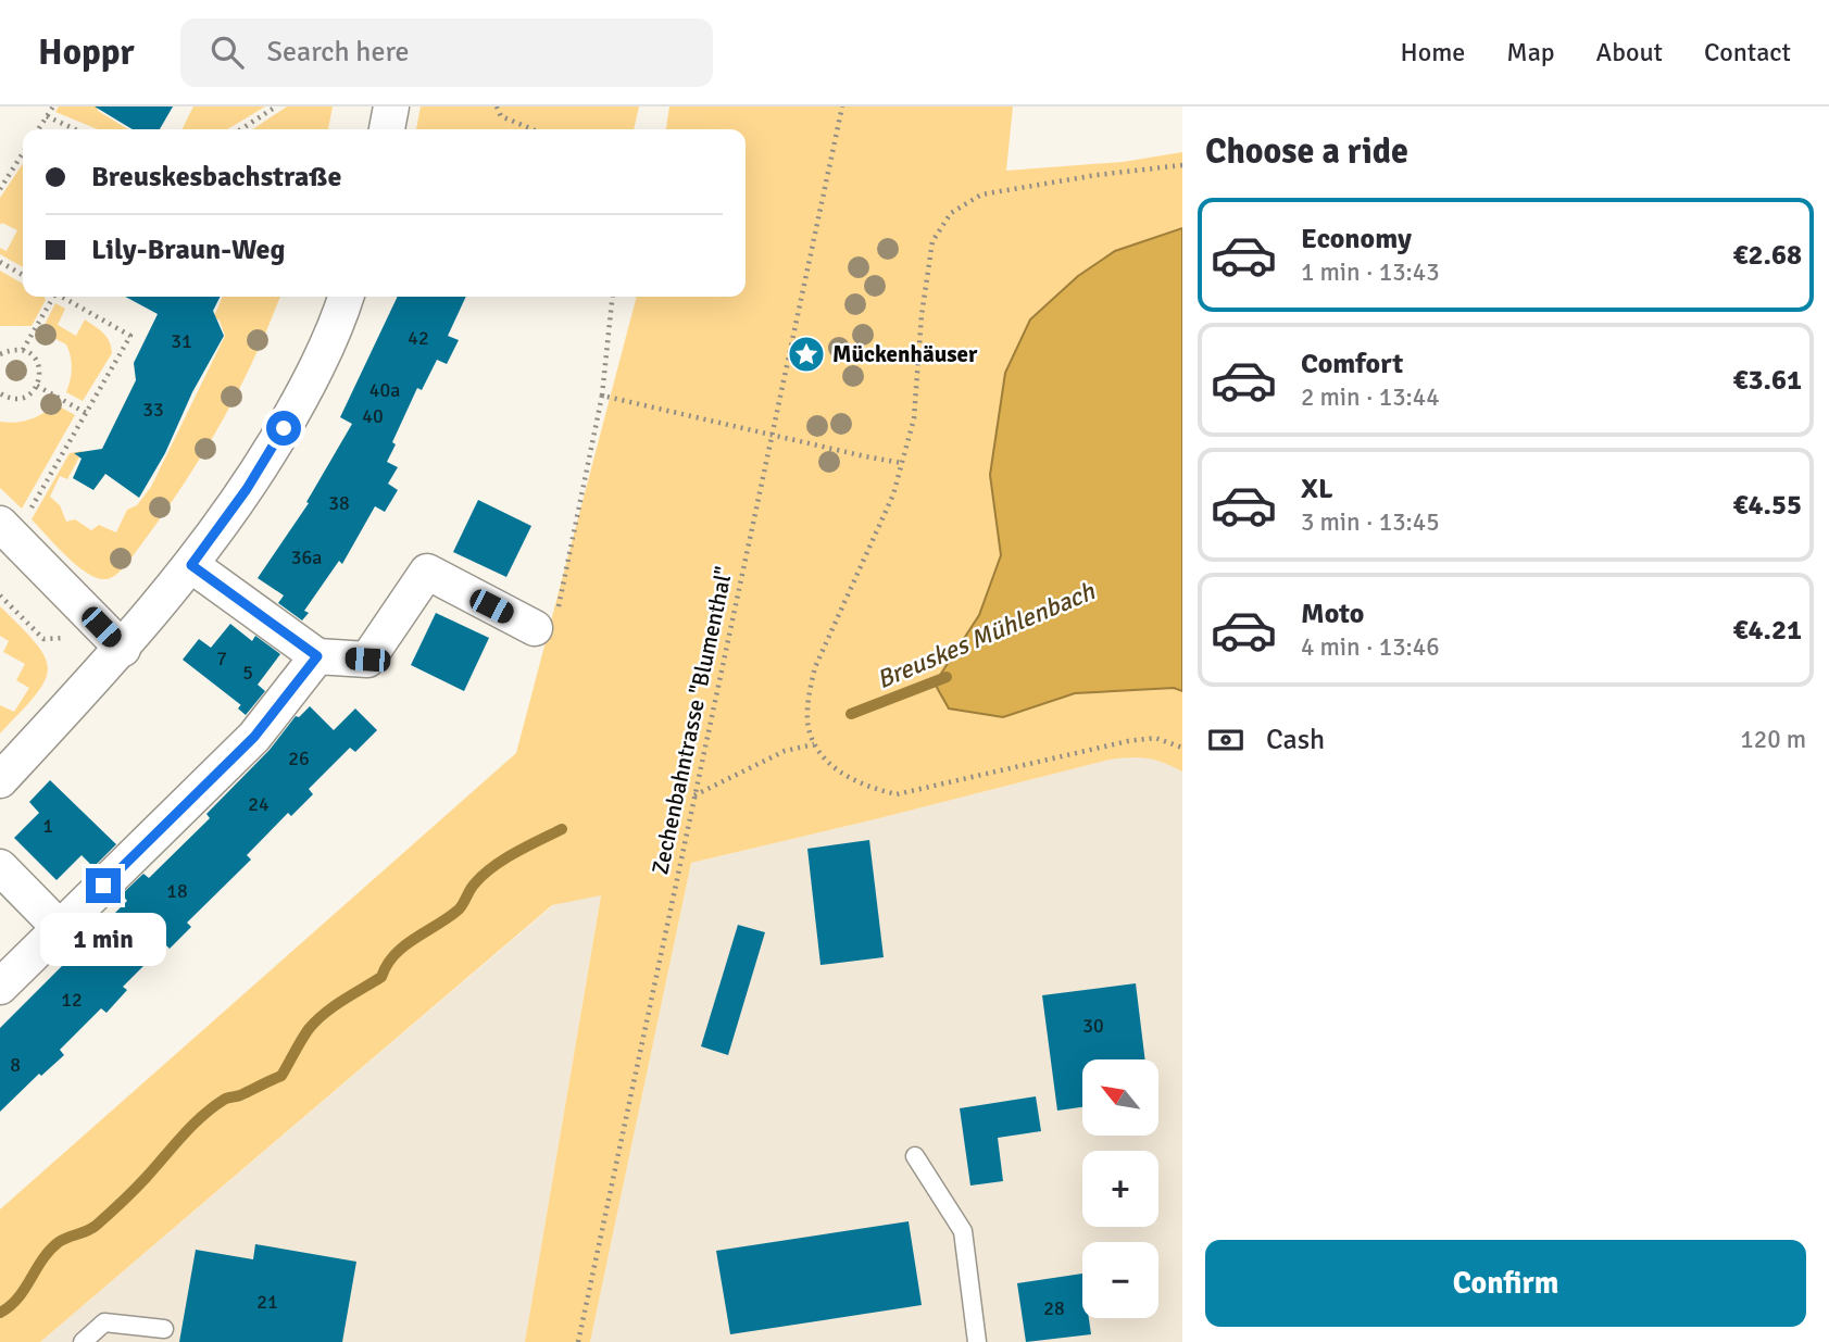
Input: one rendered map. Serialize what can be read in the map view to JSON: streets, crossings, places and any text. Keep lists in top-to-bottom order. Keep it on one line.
{"streets":{"path":["Zechenbahntrasse \"Blumenthal\""]},"water":["Breuskes Mühlenbach"],"places":{"place":["Mückenhäuser"]},"house_numbers":["42","31","40a","33","40","38","36a","7","5","26","24","1","18","12","30","8","21","28"],"north":"top left","page":{"header":"Hoppr","search":"Search here","nav":["Home","Map","About","Contact"],"heading":"Choose a ride","banner":["Breuskesbachstraße","Lily-Braun-Weg"],"list":[{"name":"Economy","note":"1 min · 13:43","value":"€2.68"},{"name":"Comfort","note":"2 min · 13:44","value":"€3.61"},{"name":"XL","note":"3 min · 13:45","value":"€4.55"},{"name":"Moto","note":"4 min · 13:46","value":"€4.21"}],"pay":["Cash","120 m"],"bubble":"1 min","map_buttons":["+","−"],"buttons":"Confirm"}}
